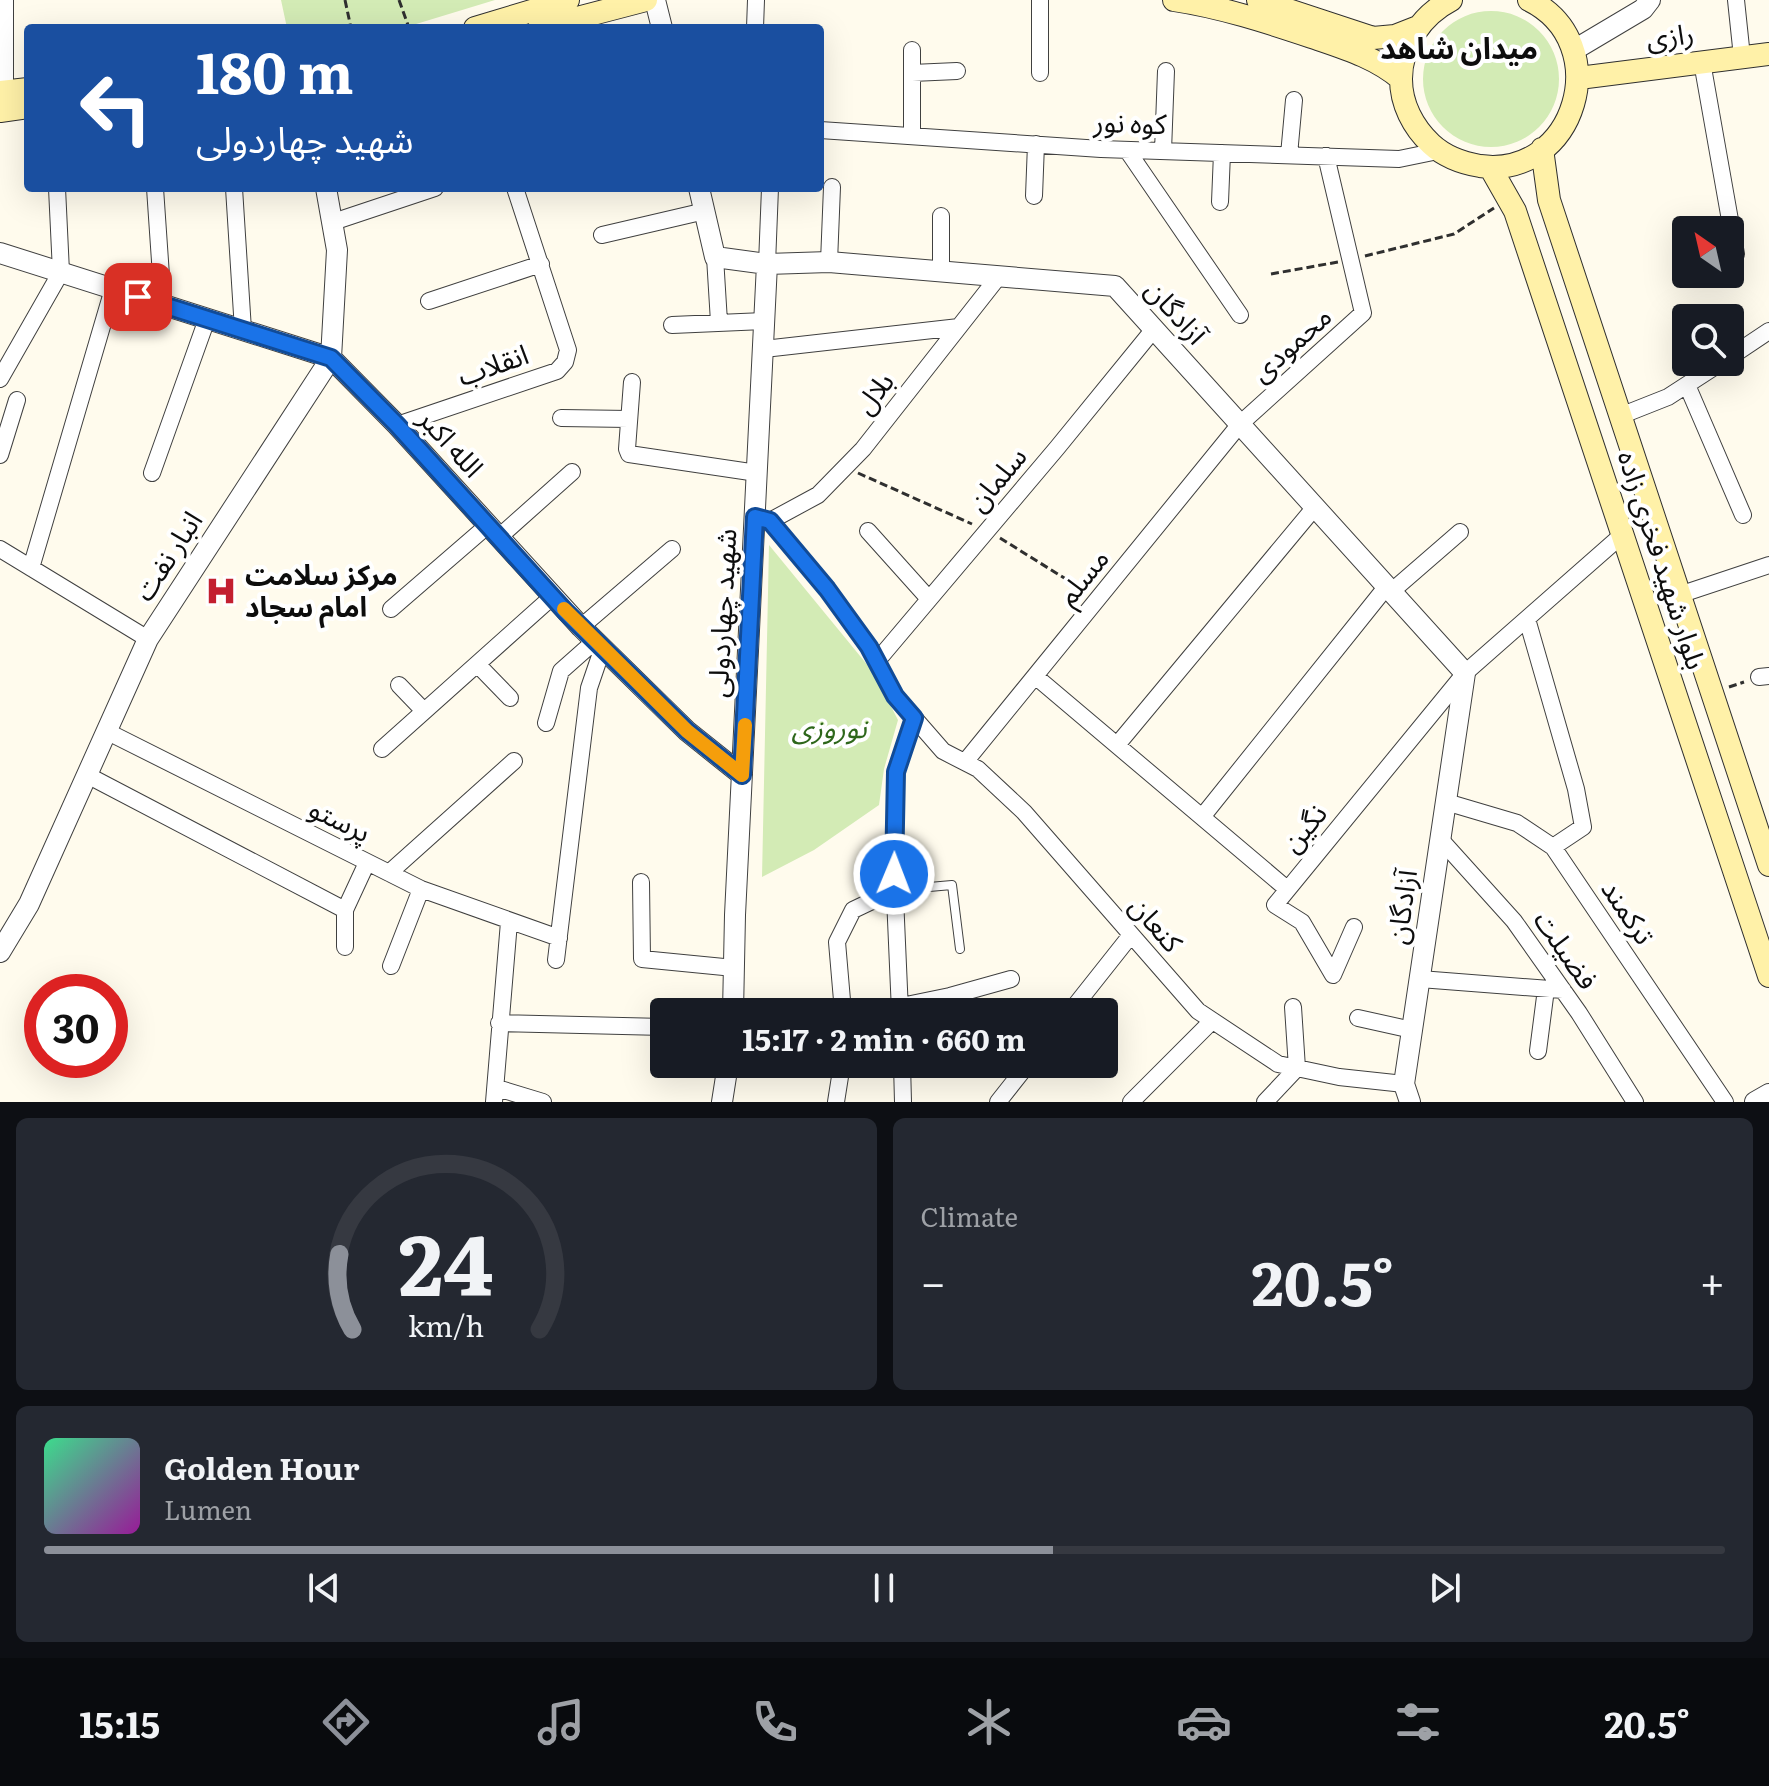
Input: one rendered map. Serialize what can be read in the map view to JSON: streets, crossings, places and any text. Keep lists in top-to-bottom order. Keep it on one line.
{"streets":{"main road":["رازی","بلوار شهید فخری زاده"],"street":["کوه نور","آزادگان","محمودی","انقلاب","بلال","الله اکبر","سلمان","انبار نفت","مسلم","شهید چهاردولی","پرستو","نگین","ترکمند","کنعان","فضیلت"]},"crossings":[["کوه نور","محمودی"],["آزادگان","محمودی"],["آزادگان","بلال"],["آزادگان","سلمان"],["آزادگان","مسلم"],["آزادگان","شهید چهاردولی"],["آزادگان","نگین"],["آزادگان","ترکمند"],["آزادگان","کنعان"],["آزادگان","فضیلت"],["محمودی","مسلم"],["انقلاب","الله اکبر"],["بلال","شهید چهاردولی"],["بلال","کنعان"],["الله اکبر","انبار نفت"],["الله اکبر","شهید چهاردولی"],["سلمان","کنعان"],["انبار نفت","پرستو"],["مسلم","کنعان"],["شهید چهاردولی","کنعان"]],"districts":["میدان شاهد"],"parks":["نوروزی"],"places":{"hospital":["مرکز سلامت امام سجاد"]},"north":"top left","page":{"turn":["180 m","شهید چهاردولی"],"limit":"30","trip":"15:17 · 2 min · 660 m","tile":"Climate","heat":["−","20.5°","+"],"song":["Golden Hour","Lumen"],"tabs":["15:15","20.5°"],"gauge":["24","km/h"]}}
